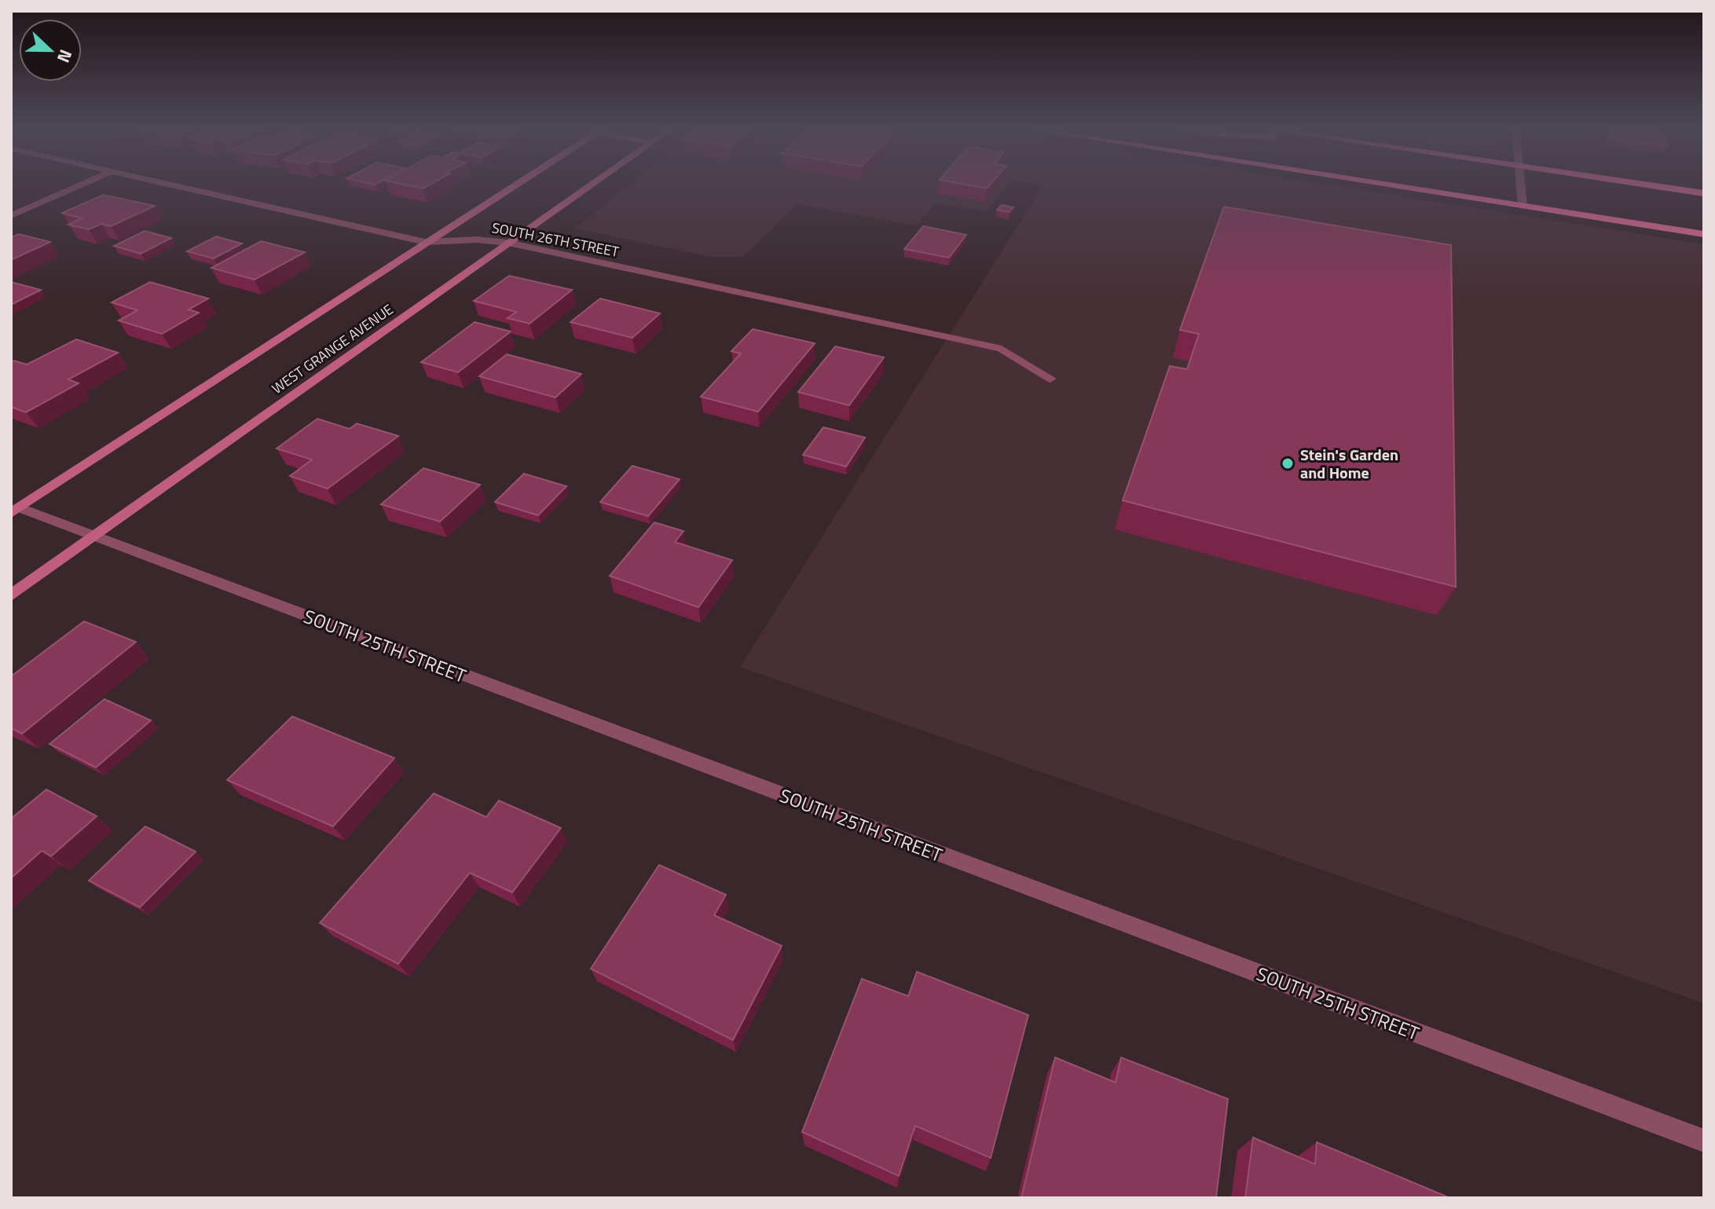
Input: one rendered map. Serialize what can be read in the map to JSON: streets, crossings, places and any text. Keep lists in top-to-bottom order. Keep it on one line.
{"streets":{"street":["SOUTH 26TH STREET","WEST GRANGE AVENUE","SOUTH 25TH STREET"]},"crossings":[["SOUTH 26TH STREET","WEST GRANGE AVENUE"],["WEST GRANGE AVENUE","SOUTH 25TH STREET"]],"places":["Stein's Garden and Home"],"north":"right"}
